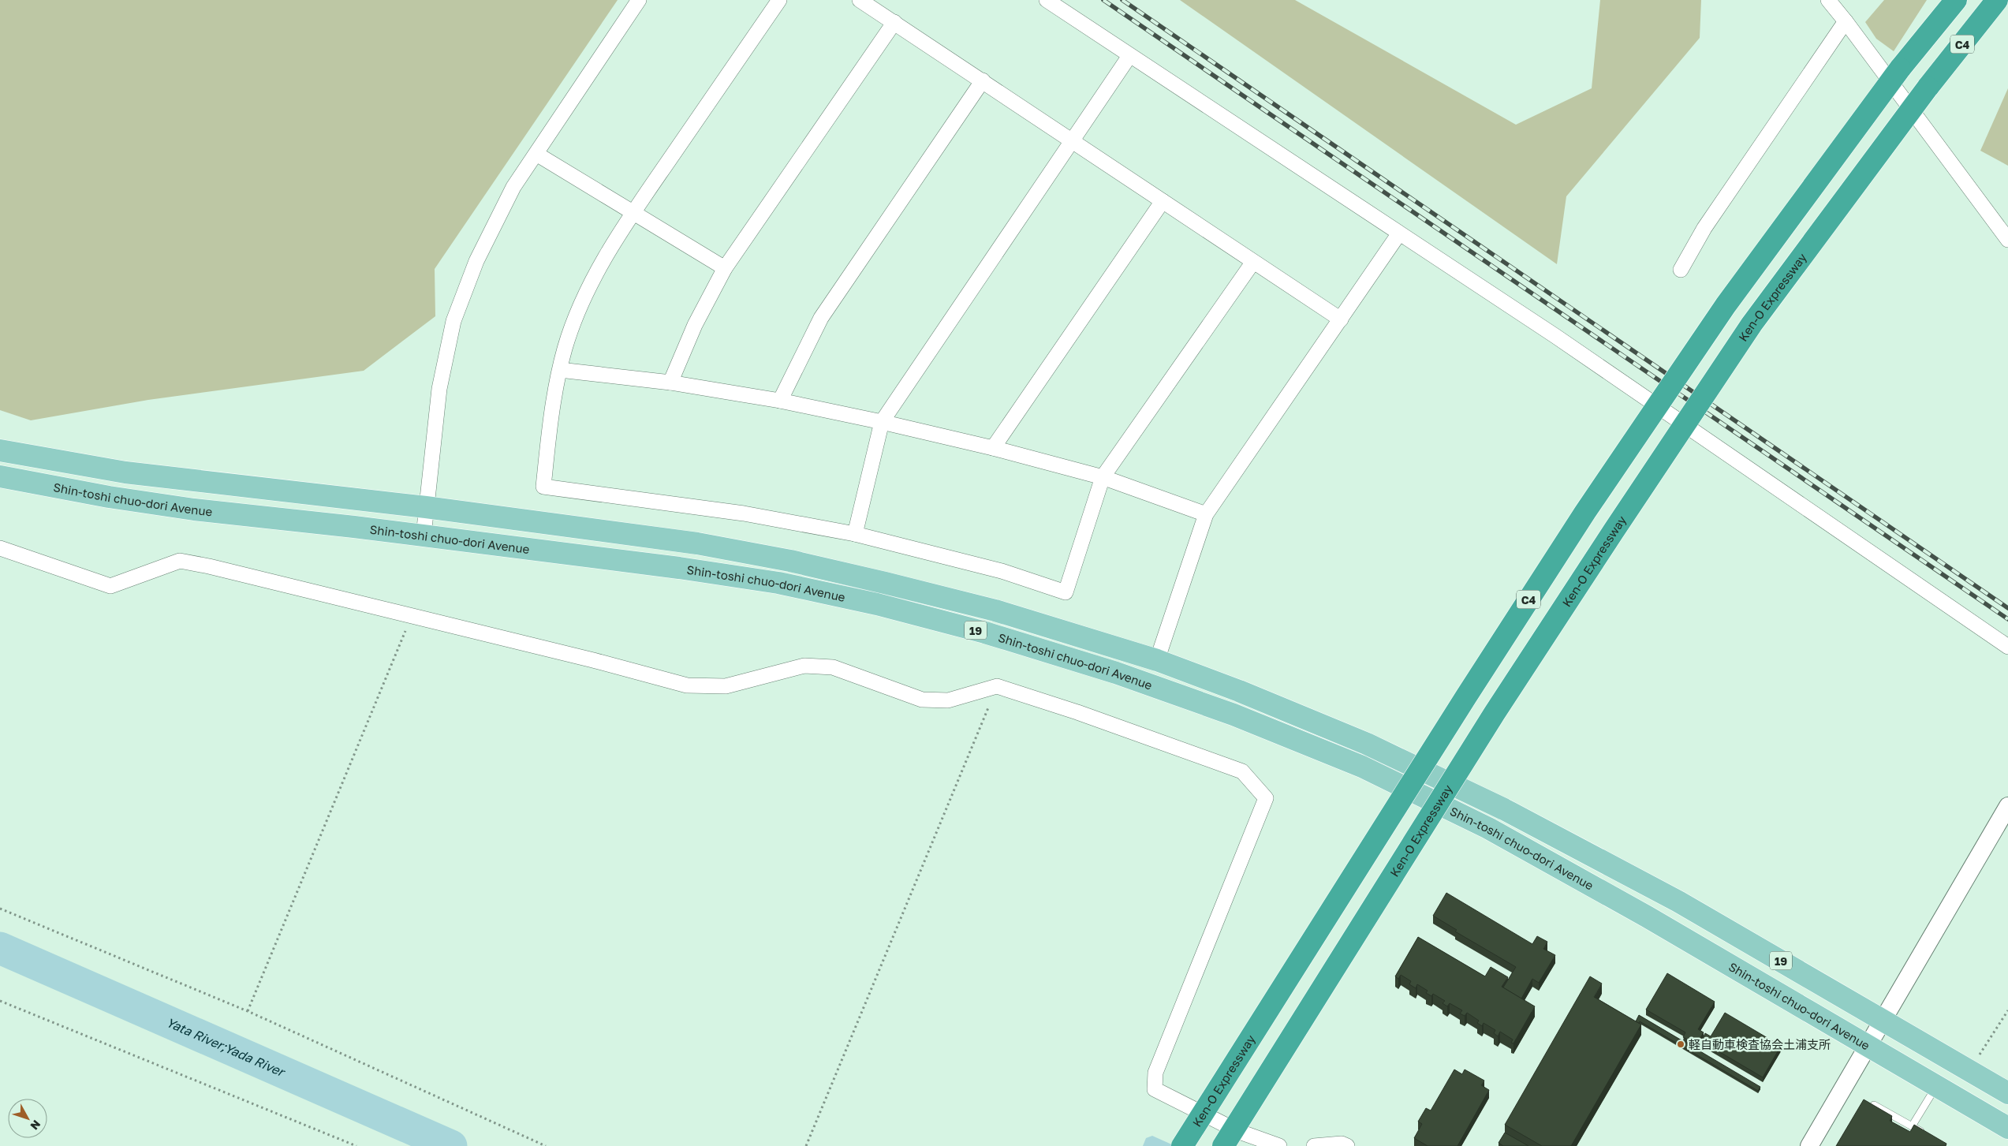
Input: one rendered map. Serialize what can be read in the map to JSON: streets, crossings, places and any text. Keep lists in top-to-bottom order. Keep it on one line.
{"streets":{"highway":["C4","Ken-O Expressway"],"main road":["Shin-toshi chuo-dori Avenue","19"]},"water":["Yata River;Yada River"],"places":["軽自動車検査協会土浦支所"],"north":"bottom right"}
